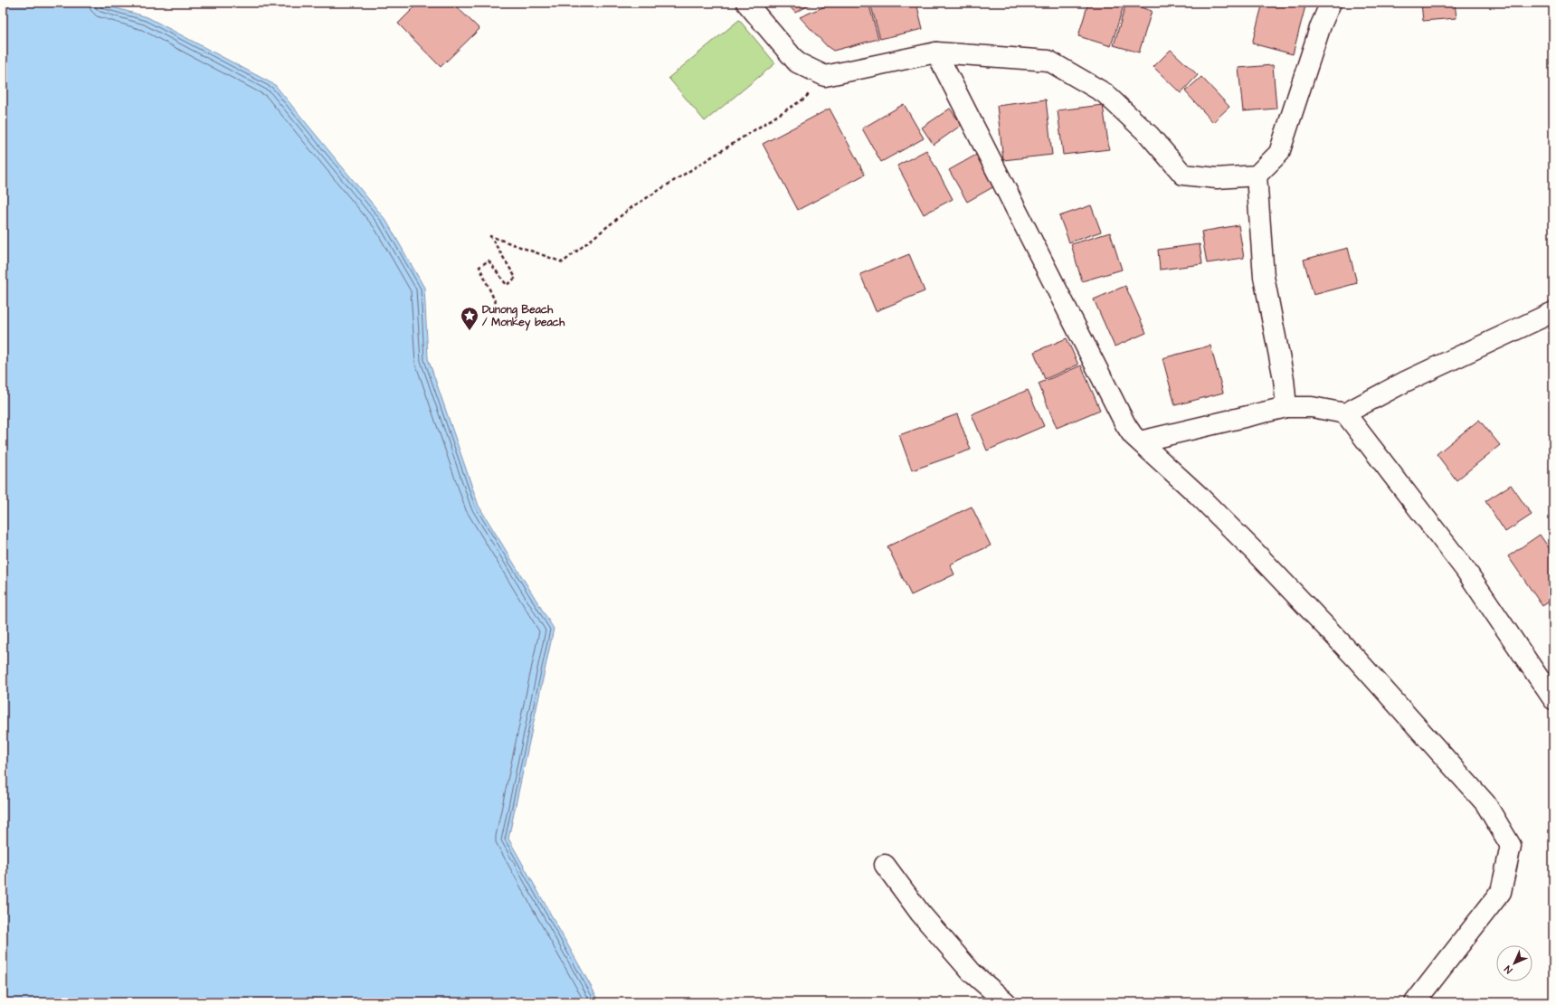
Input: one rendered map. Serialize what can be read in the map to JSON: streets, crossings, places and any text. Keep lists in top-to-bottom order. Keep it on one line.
{"places":{"place":["Dunong Beach / Monkey beach"]},"north":"bottom left"}
